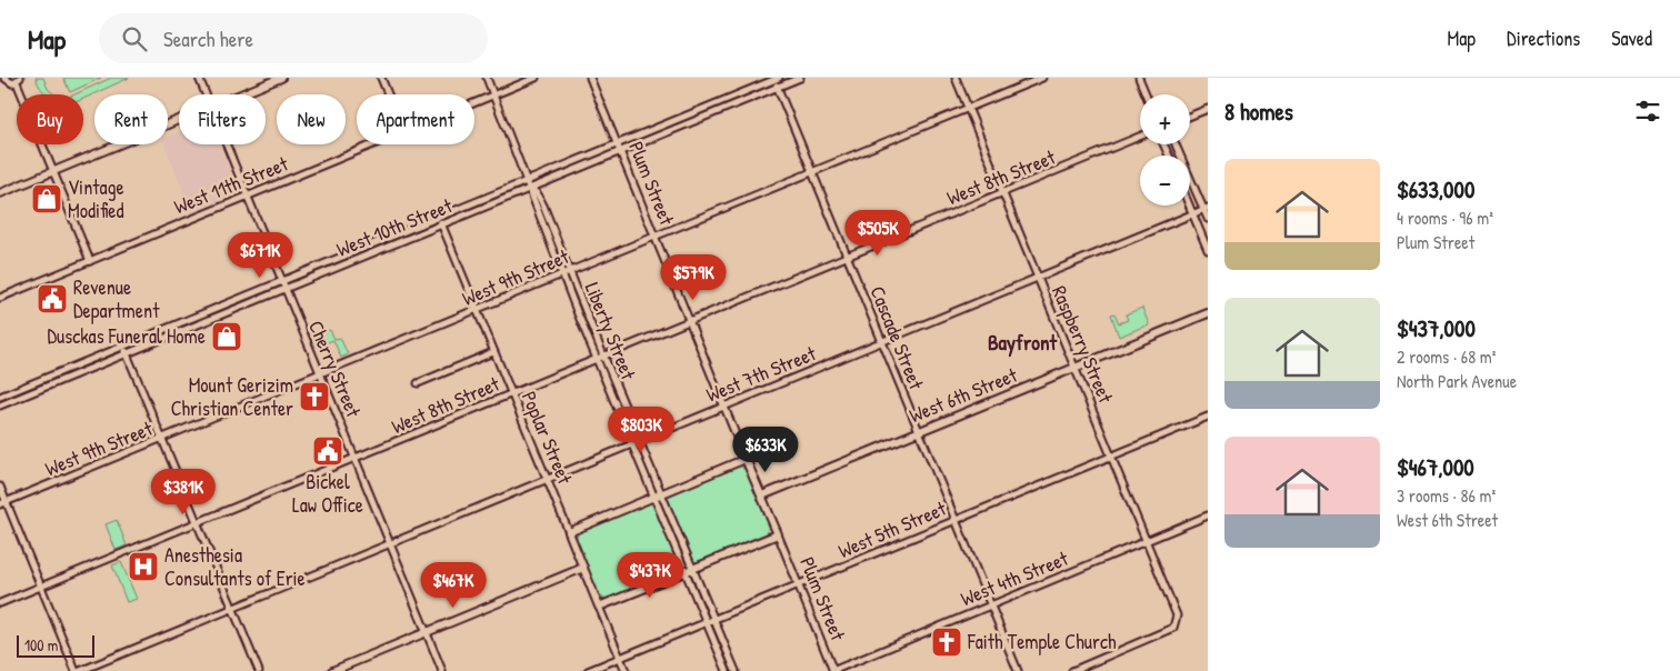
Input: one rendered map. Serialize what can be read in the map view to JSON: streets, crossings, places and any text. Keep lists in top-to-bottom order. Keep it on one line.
{"streets":{"main road":["Plum Street","West 6th Street","Poplar Street"],"street":["West 8th Street","West 11th Street","West 10th Street","West 9th Street","Liberty Street","Cascade Street","Raspberry Street","Cherry Street","West 7th Street","West 5th Street","West 4th Street"]},"crossings":[["West 8th Street","Plum Street"],["West 8th Street","Liberty Street"],["West 8th Street","Cascade Street"],["West 8th Street","Raspberry Street"],["West 8th Street","Cherry Street"],["West 8th Street","Poplar Street"],["Plum Street","West 10th Street"],["Plum Street","West 9th Street"],["Plum Street","West 7th Street"],["Plum Street","West 6th Street"],["Plum Street","West 5th Street"],["Plum Street","West 4th Street"],["West 11th Street","Liberty Street"],["West 11th Street","Cherry Street"],["West 10th Street","Liberty Street"],["West 10th Street","Cascade Street"],["West 10th Street","Cherry Street"],["West 10th Street","Poplar Street"],["West 9th Street","Liberty Street"],["West 9th Street","Cascade Street"],["West 9th Street","Raspberry Street"],["West 9th Street","Cherry Street"],["West 9th Street","Poplar Street"],["Liberty Street","West 7th Street"],["Liberty Street","West 5th Street"],["Cascade Street","West 7th Street"],["Cascade Street","West 6th Street"],["Cascade Street","West 5th Street"],["Cascade Street","West 4th Street"],["Raspberry Street","West 7th Street"],["Raspberry Street","West 6th Street"],["Raspberry Street","West 5th Street"],["Raspberry Street","West 4th Street"],["Cherry Street","West 7th Street"],["West 7th Street","Poplar Street"],["Poplar Street","West 5th Street"]],"districts":["Bayfront"],"places":{"shop":["Vintage Modified","Dusckas Funeral Home"],"public building":["Revenue Department","Bickel Law Office"],"church":["Mount Gerizim Christian Center","Faith Temple Church"],"hospital":["Anesthesia Consultants of Erie"]},"scale_bar":"100 m","page":{"header":"Map","search":"Search here","nav":["Map","Directions","Saved"],"heading":"8 homes","map_buttons":["+","−"],"chip":["Buy","Rent","Filters","New","Apartment"],"list":[{"name":"$633,000","note":"4 rooms · 96 m² · Plum Street"},{"name":"$437,000","note":"2 rooms · 68 m² · North Park Avenue"},{"name":"$467,000","note":"3 rooms · 86 m² · West 6th Street"}],"price":["$505K","$671K","$579K","$803K","$633K","$381K","$437K","$467K"],"scale":"100 m"}}
